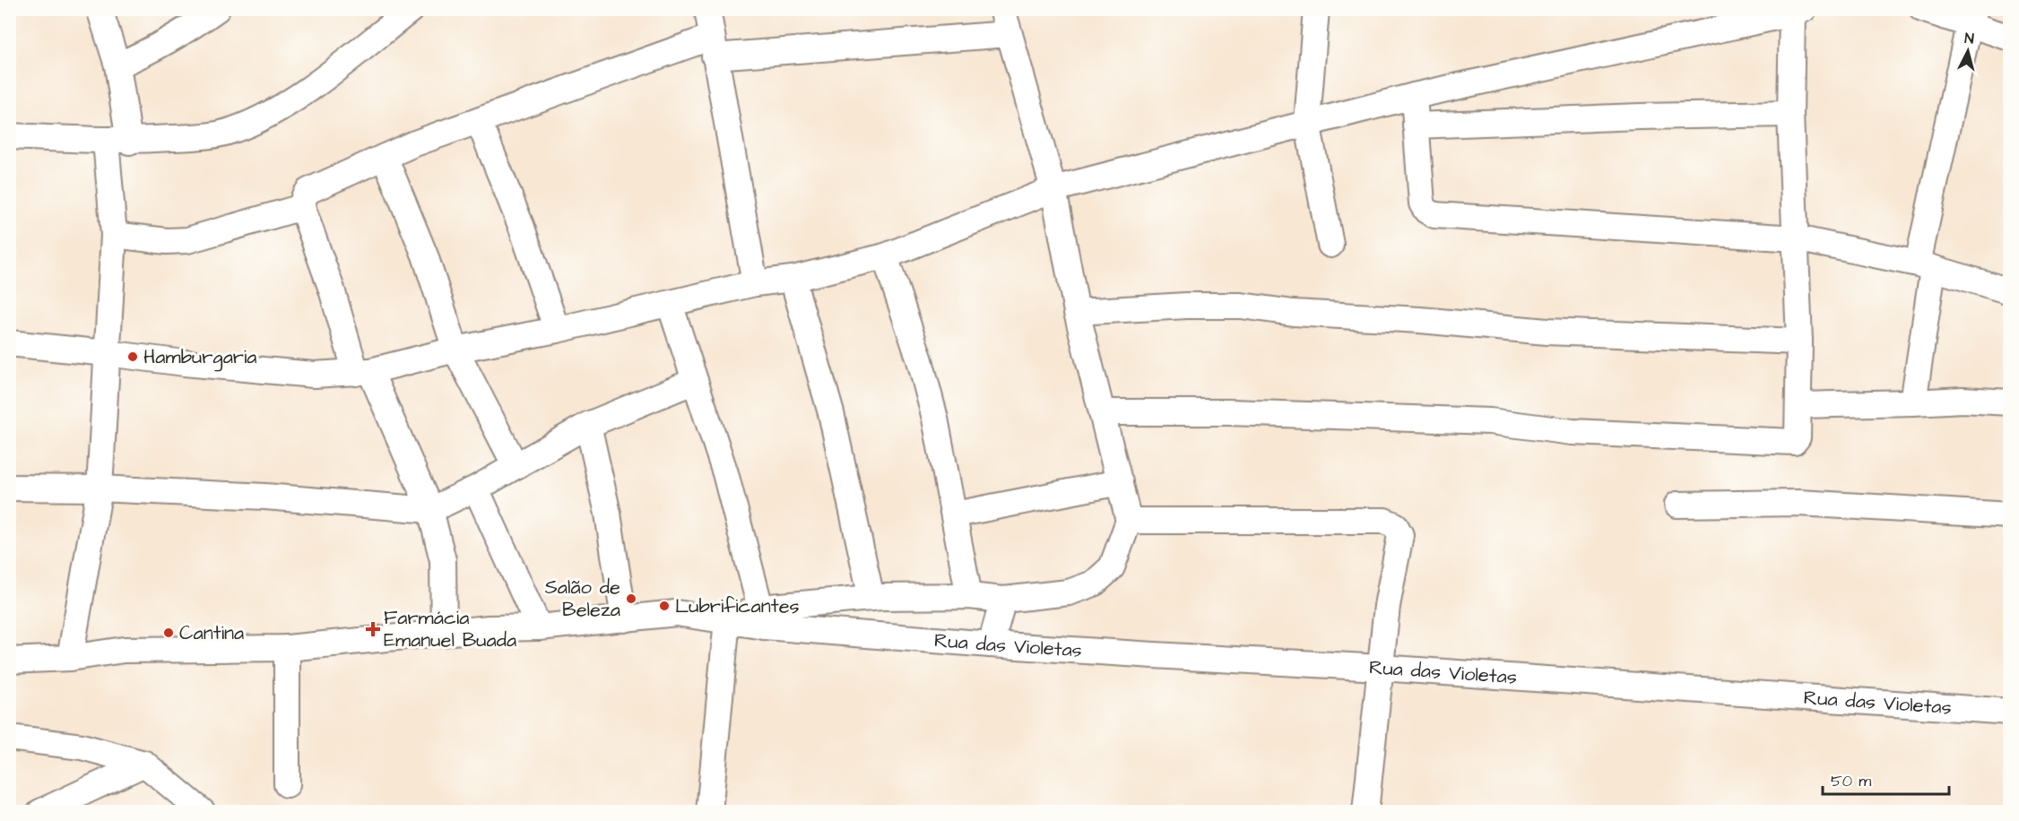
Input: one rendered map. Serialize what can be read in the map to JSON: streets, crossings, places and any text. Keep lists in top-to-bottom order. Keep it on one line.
{"streets":{"street":["Rua das Violetas"]},"places":{"other":["Hamburgaria","Salão de Beleza","Lubrificantes","Cantina"],"health":["Farmácia Emanuel Buada"]},"scale_bar":"50 m","north":"top"}
